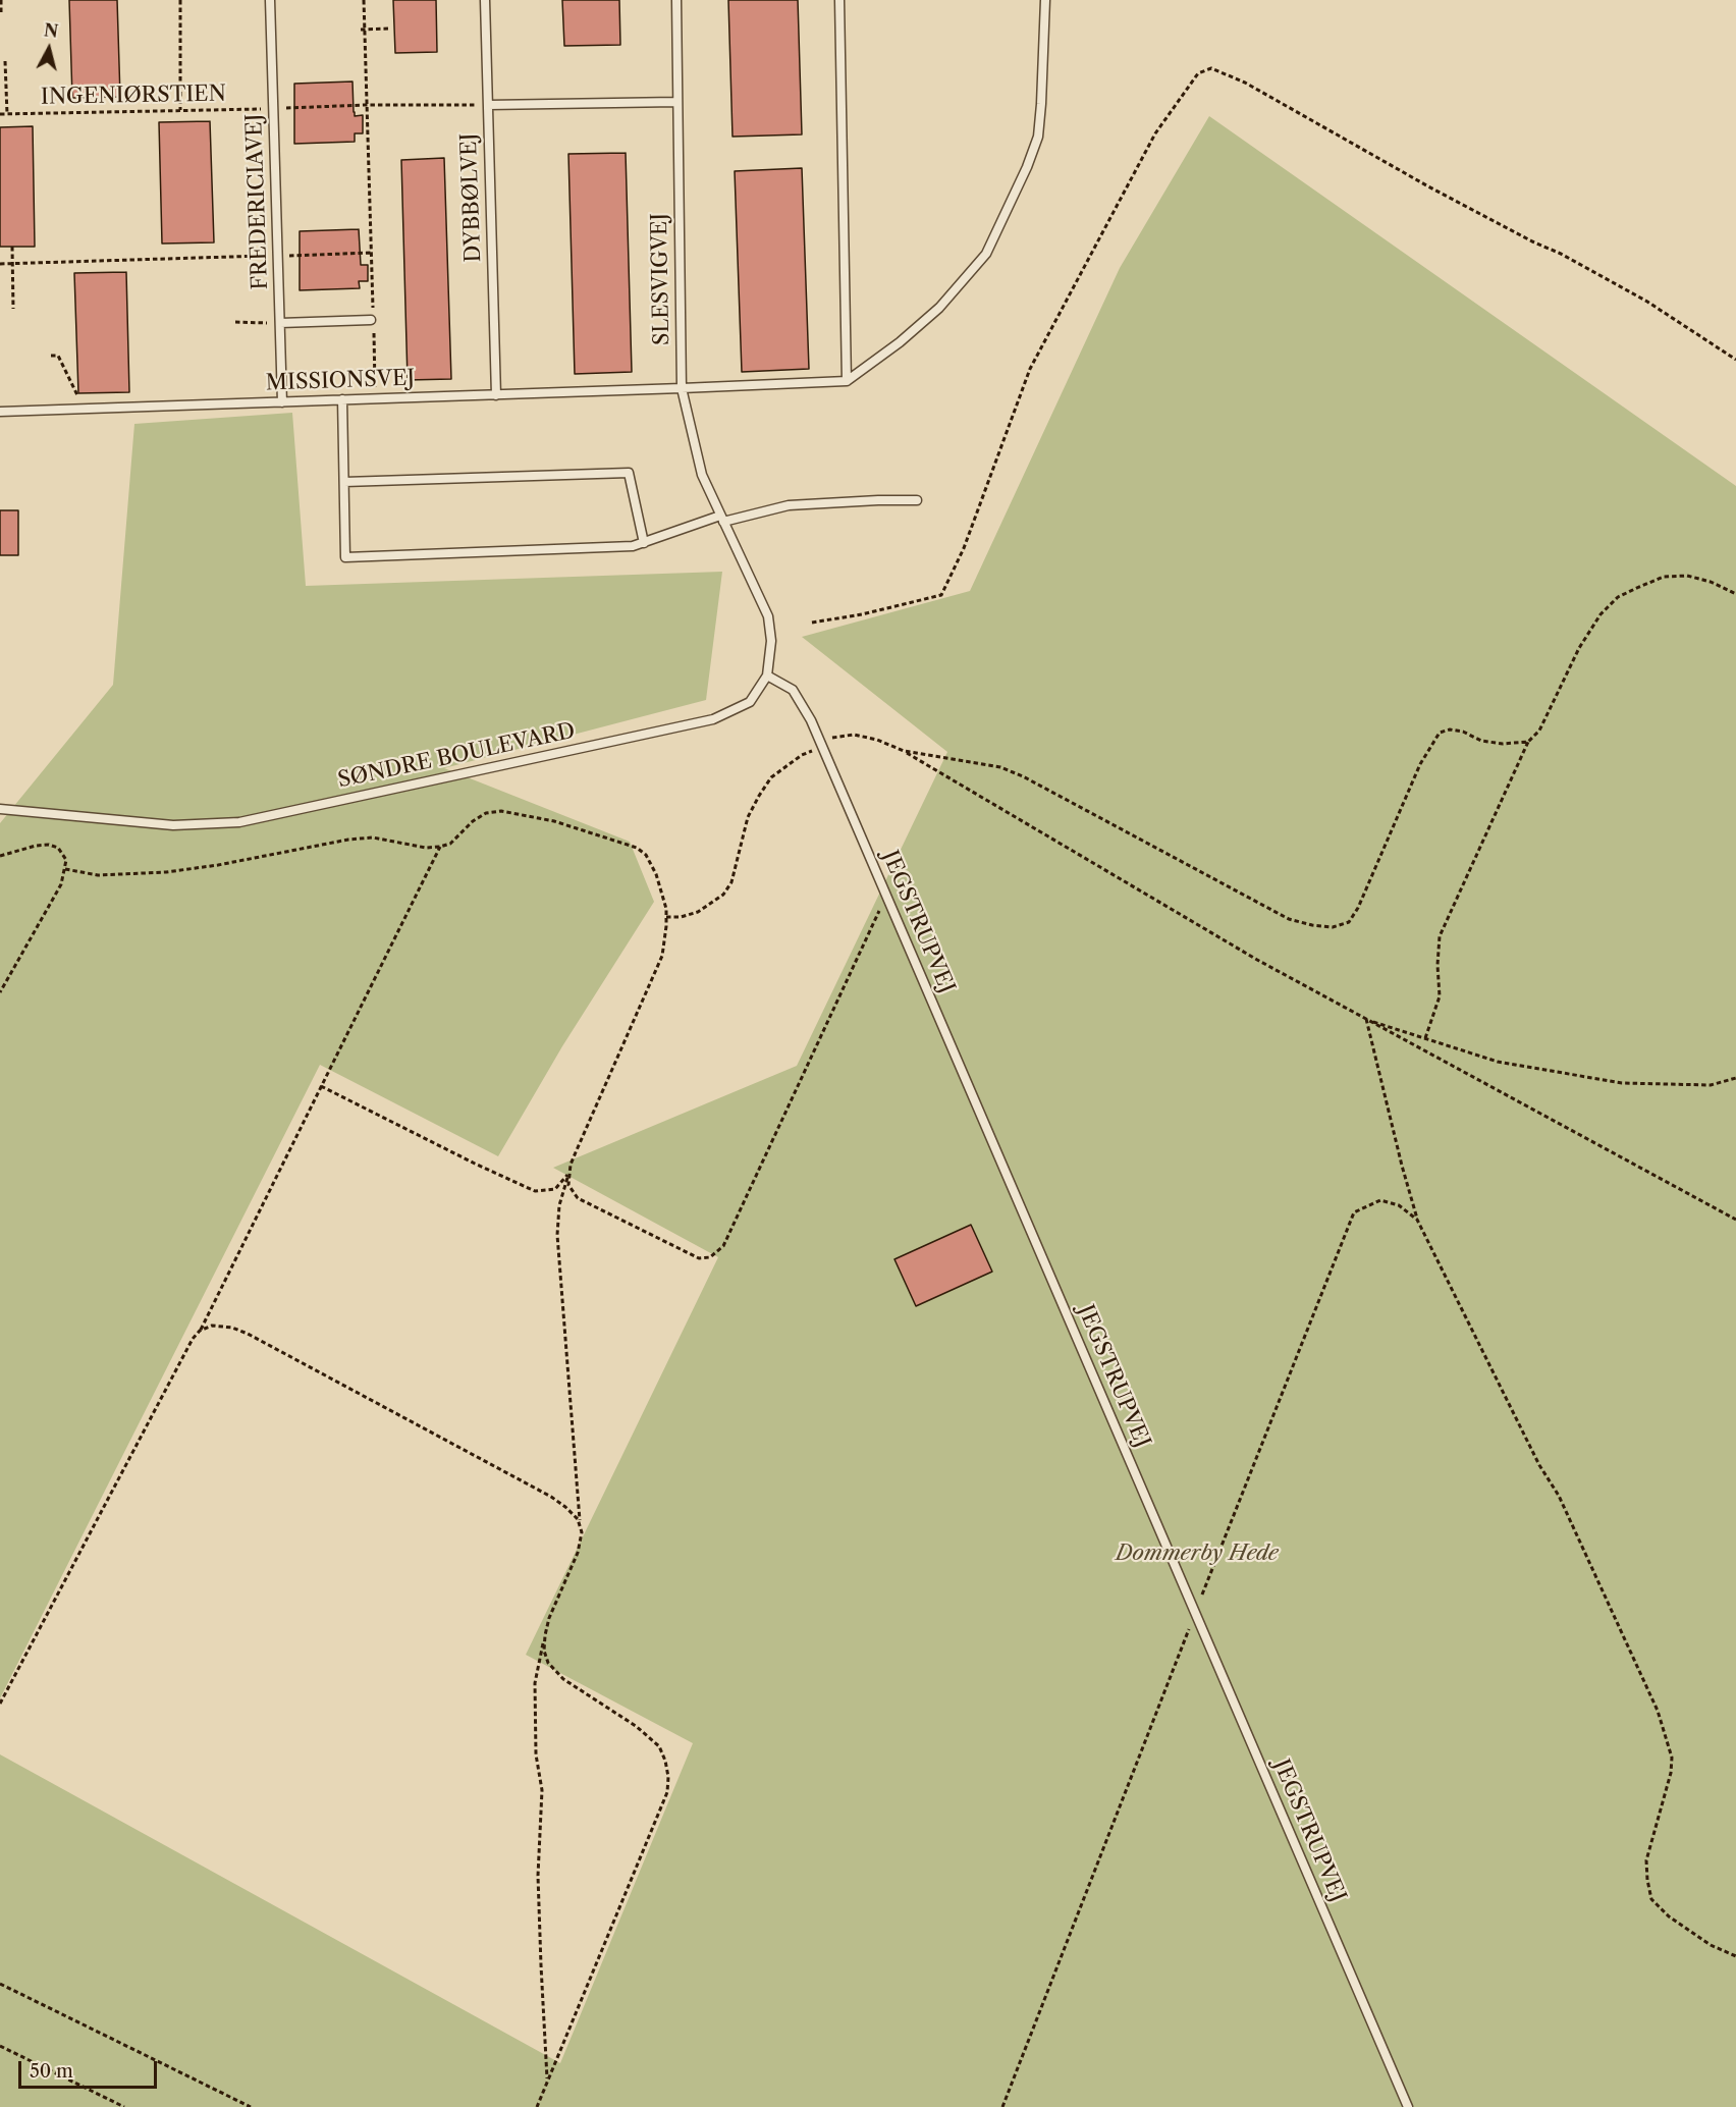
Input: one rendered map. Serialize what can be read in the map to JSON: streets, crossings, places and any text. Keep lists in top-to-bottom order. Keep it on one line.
{"streets":{"lane":["DYBBØLVEJ","FREDERICIAVEJ","SLESVIGVEJ","MISSIONSVEJ","SØNDRE BOULEVARD","JEGSTRUPVEJ"],"path":["INGENIØRSTIEN"]},"crossings":[["INGENIØRSTIEN","DYBBØLVEJ"],["INGENIØRSTIEN","FREDERICIAVEJ"],["DYBBØLVEJ","MISSIONSVEJ"],["FREDERICIAVEJ","MISSIONSVEJ"],["SLESVIGVEJ","MISSIONSVEJ"],["SLESVIGVEJ","SØNDRE BOULEVARD"],["SØNDRE BOULEVARD","JEGSTRUPVEJ"]],"parks":["Dommerby Hede"],"scale_bar":"50 m","north":"top"}
